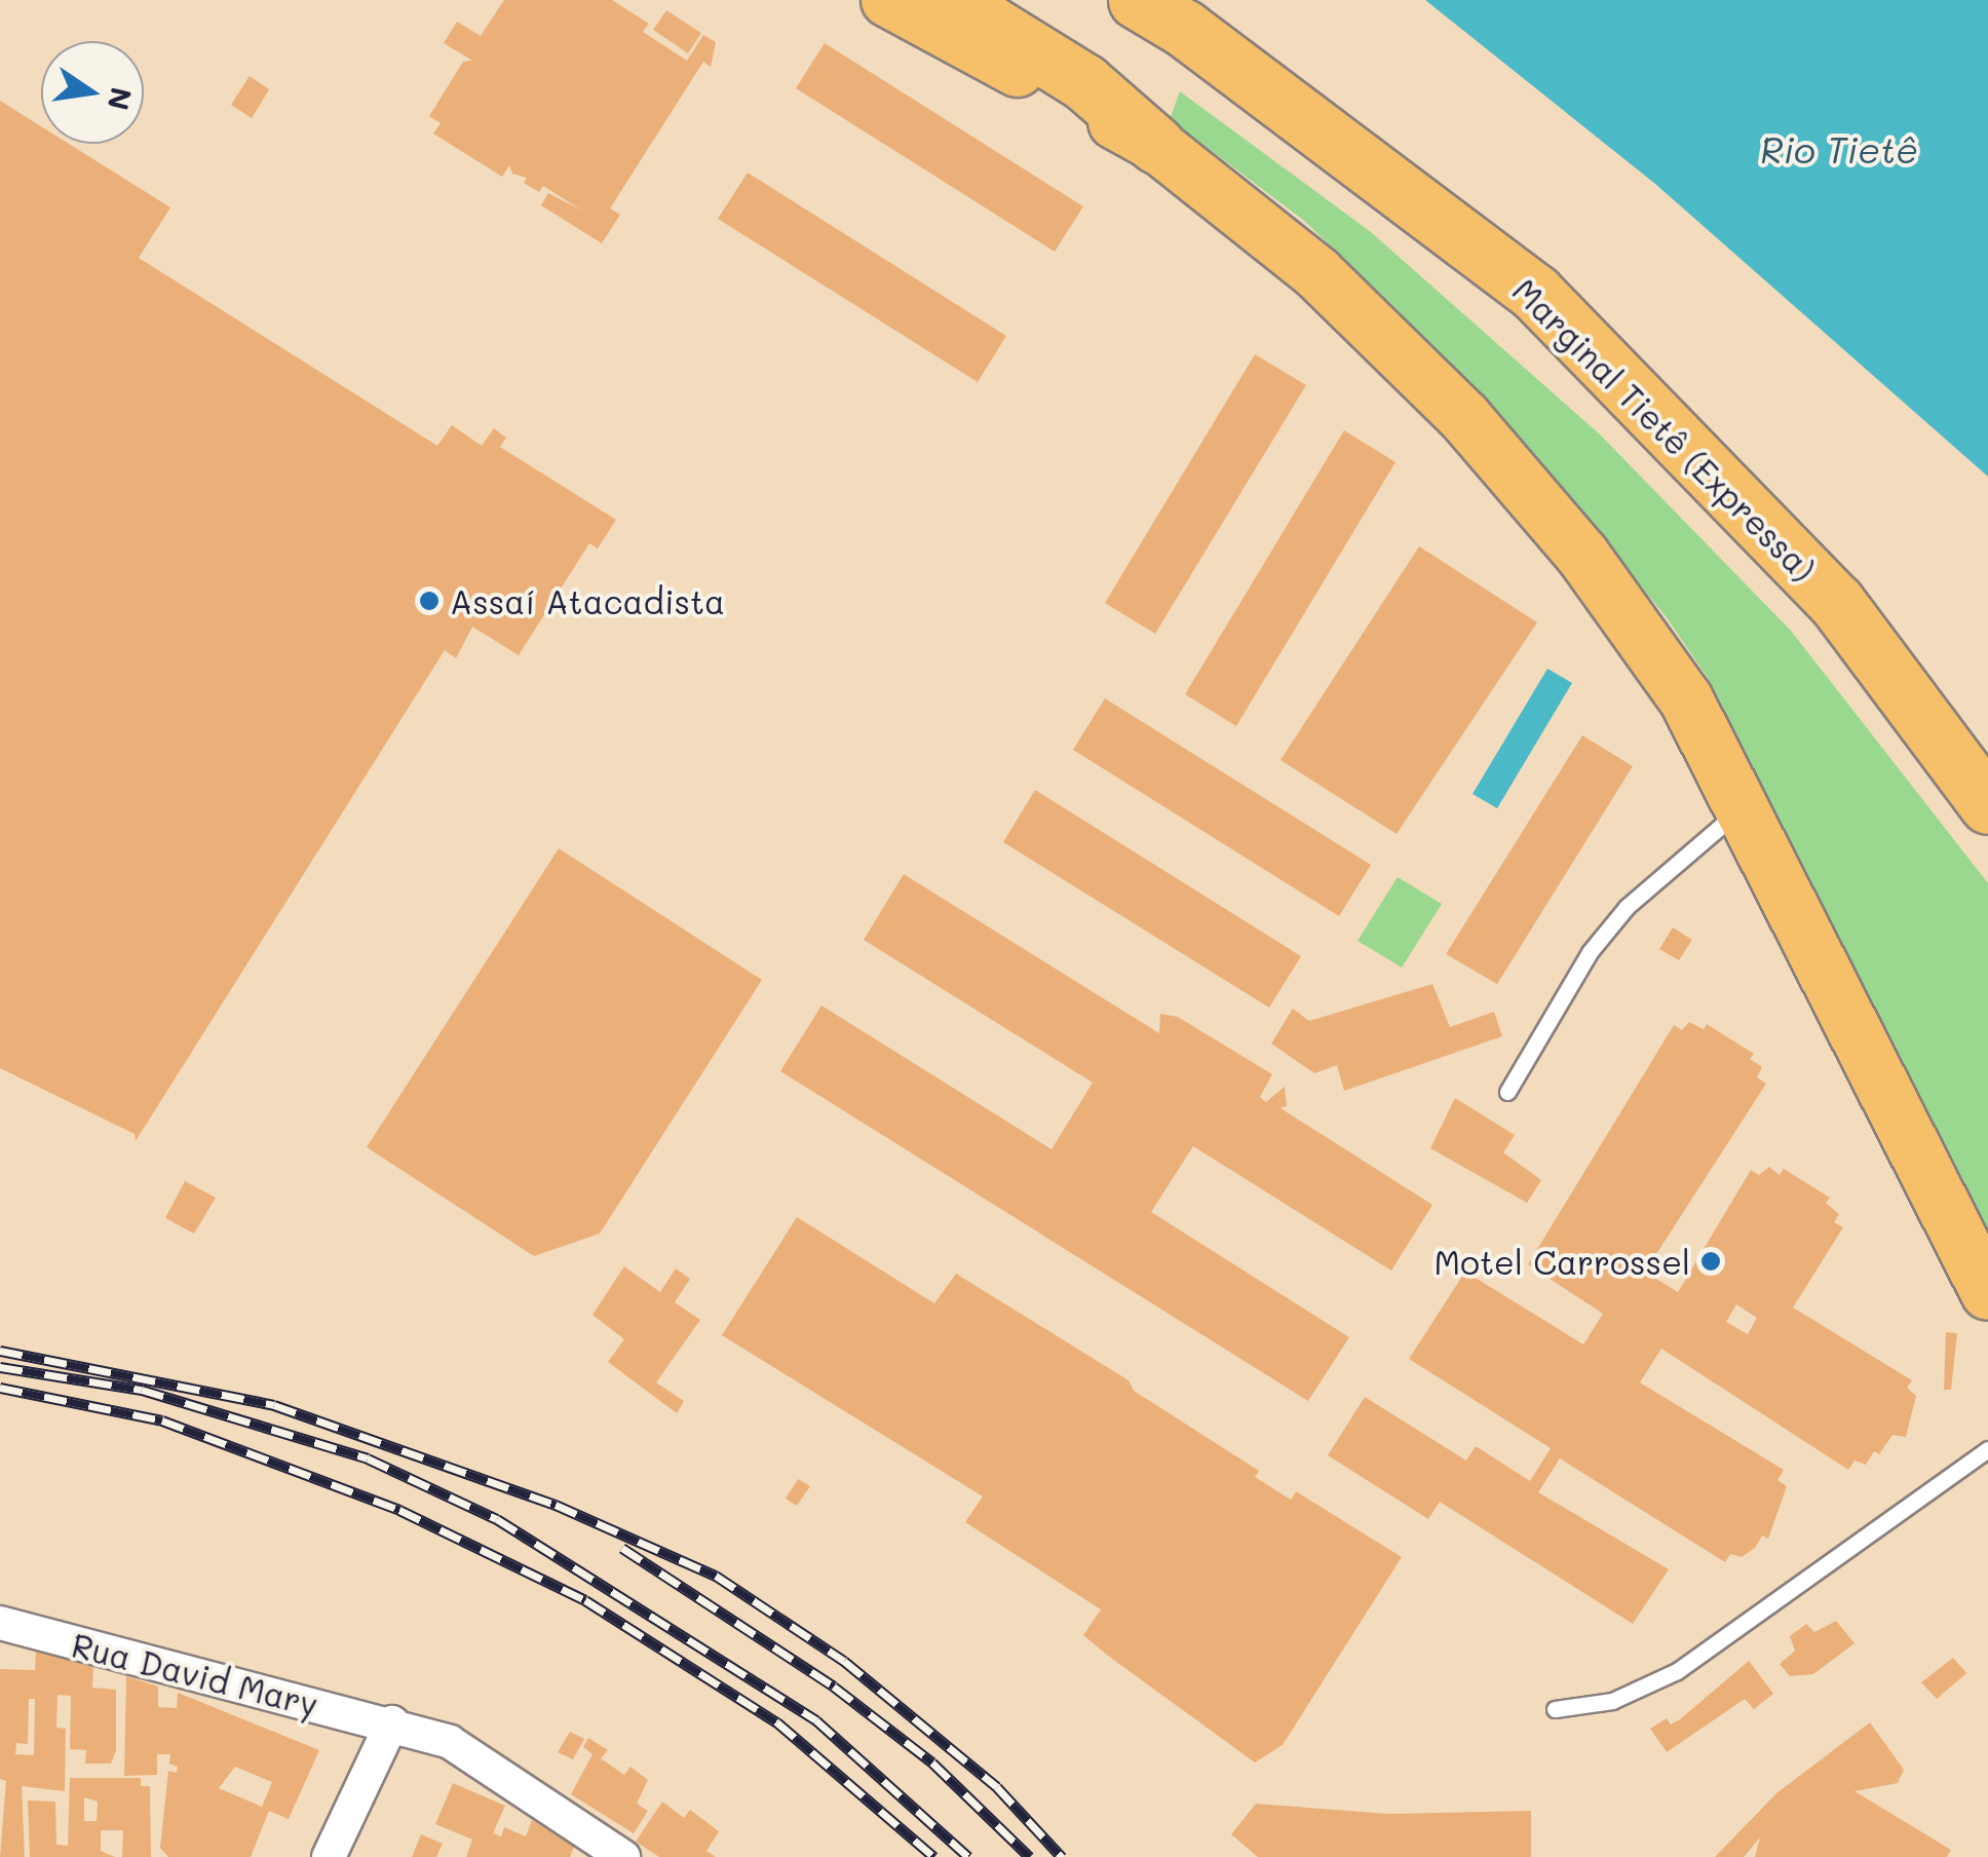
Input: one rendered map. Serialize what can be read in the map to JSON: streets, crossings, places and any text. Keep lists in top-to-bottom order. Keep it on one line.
{"streets":{"highway":["Marginal Tietê (Expressa)"],"street":["Rua David Mary"]},"water":["Rio Tietê"],"places":["Assaí Atacadista","Motel Carrossel"],"north":"right"}
